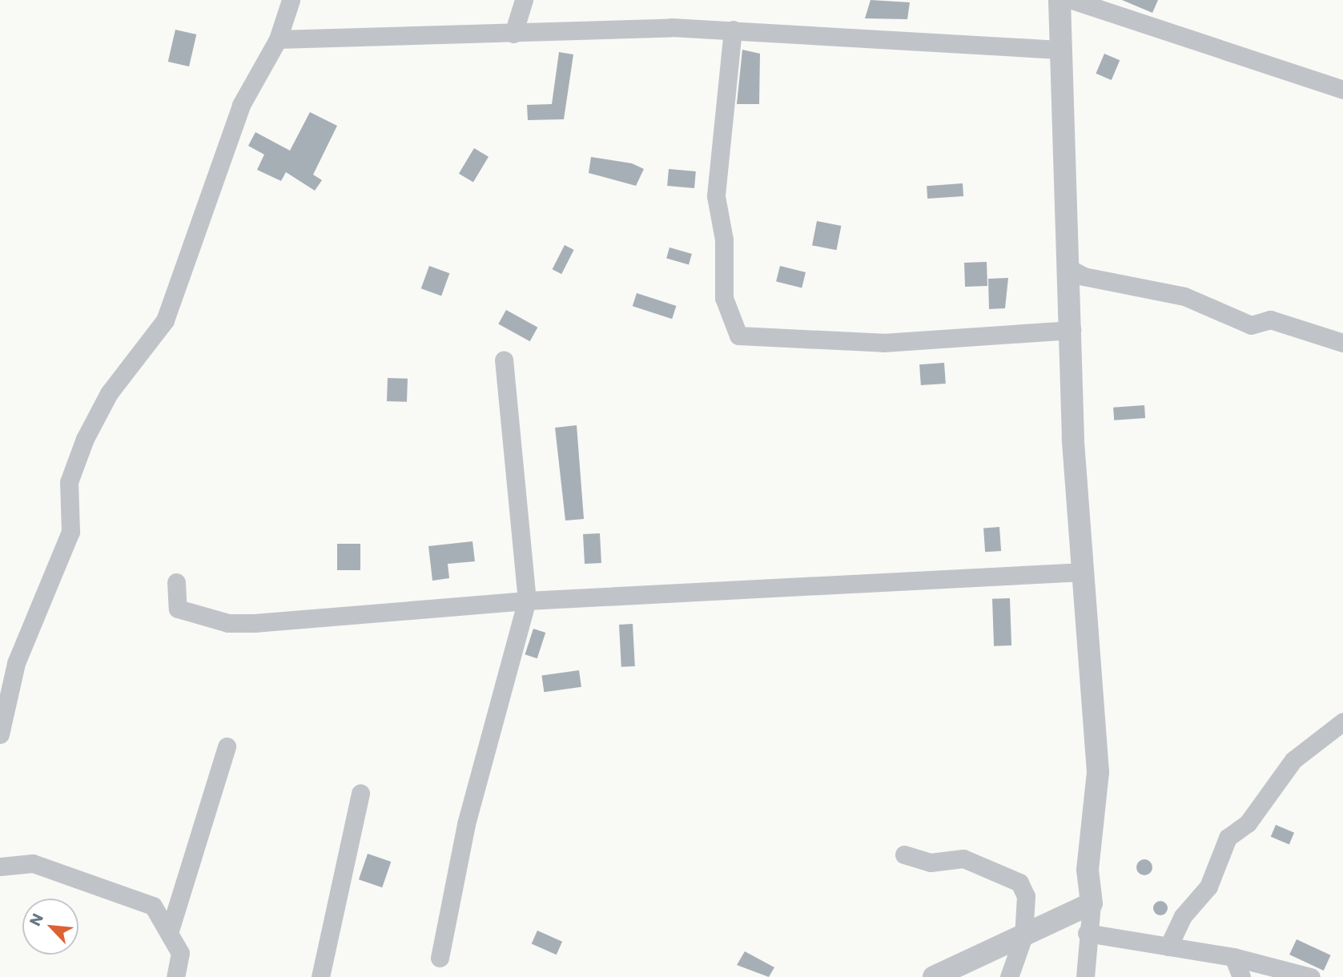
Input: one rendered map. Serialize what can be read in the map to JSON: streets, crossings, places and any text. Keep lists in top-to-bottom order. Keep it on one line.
{"north":"top left"}
